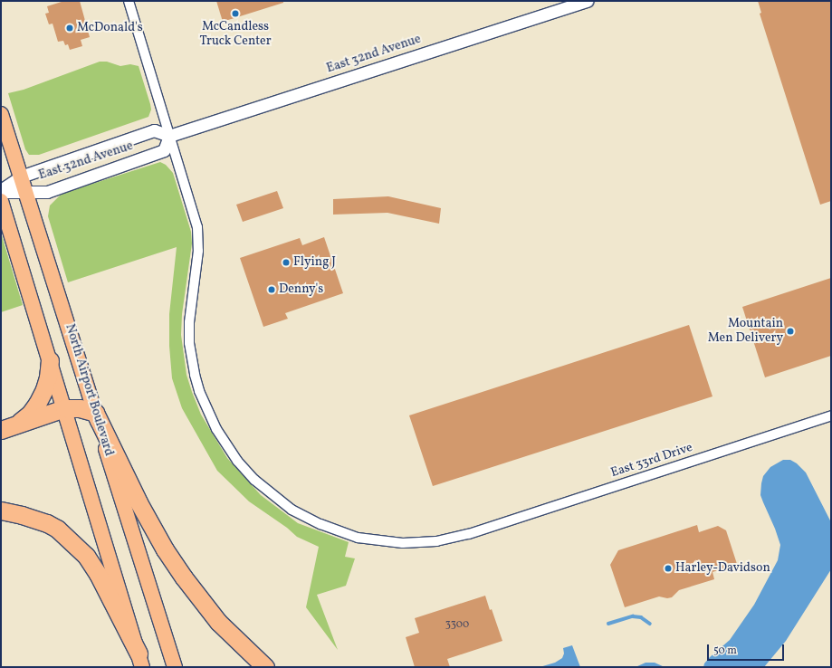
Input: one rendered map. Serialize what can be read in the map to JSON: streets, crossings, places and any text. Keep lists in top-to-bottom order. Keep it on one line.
{"streets":{"main road":["North Airport Boulevard"],"street":["East 32nd Avenue","East 33rd Drive"]},"crossings":[["East 32nd Avenue","North Airport Boulevard"],["East 32nd Avenue","East 33rd Drive"]],"places":["McCandless Truck Center","McDonald's","Flying J","Denny's","Mountain Men Delivery","Harley-Davidson"],"house_numbers":["3300"],"scale_bar":"50 m"}
